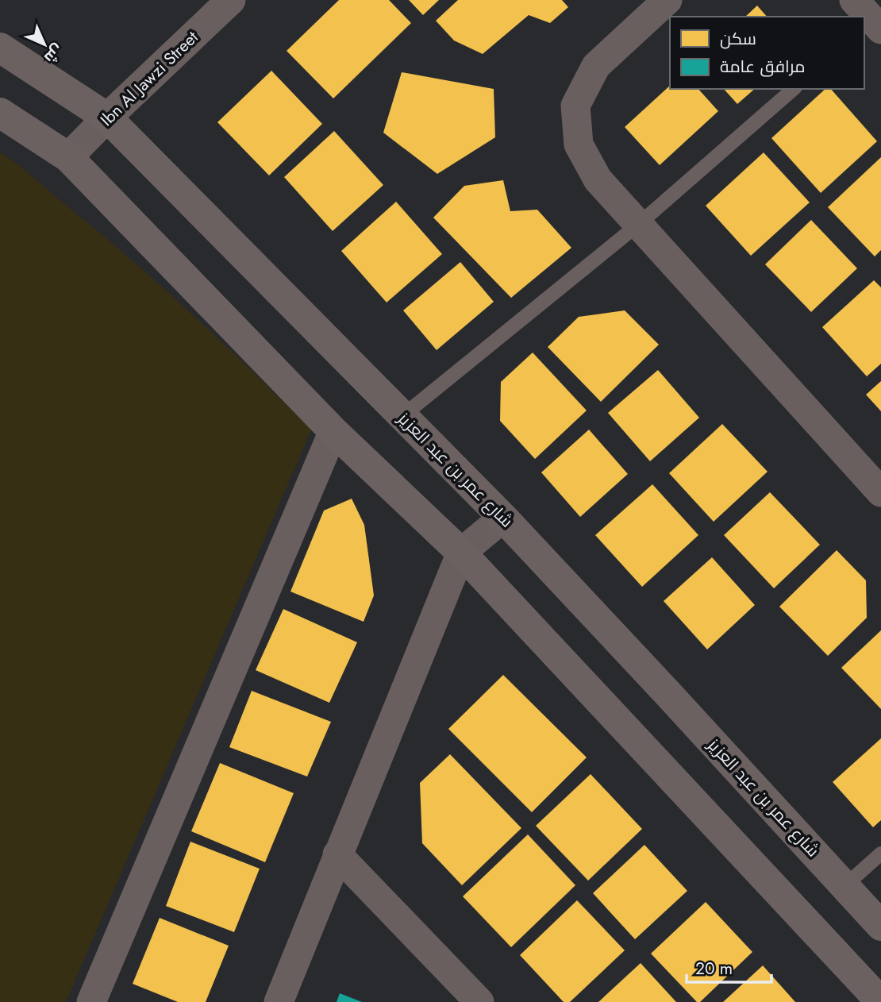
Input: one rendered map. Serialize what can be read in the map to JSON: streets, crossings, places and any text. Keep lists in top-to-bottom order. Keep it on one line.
{"streets":{"street":["Ibn Al Jawzi Street","شارع عمر بن عبد العزيز"]},"crossings":[["Ibn Al Jawzi Street","شارع عمر بن عبد العزيز"]],"legend":["سكن","مرافق عامة"],"scale_bar":"20 m","north":"bottom right"}
